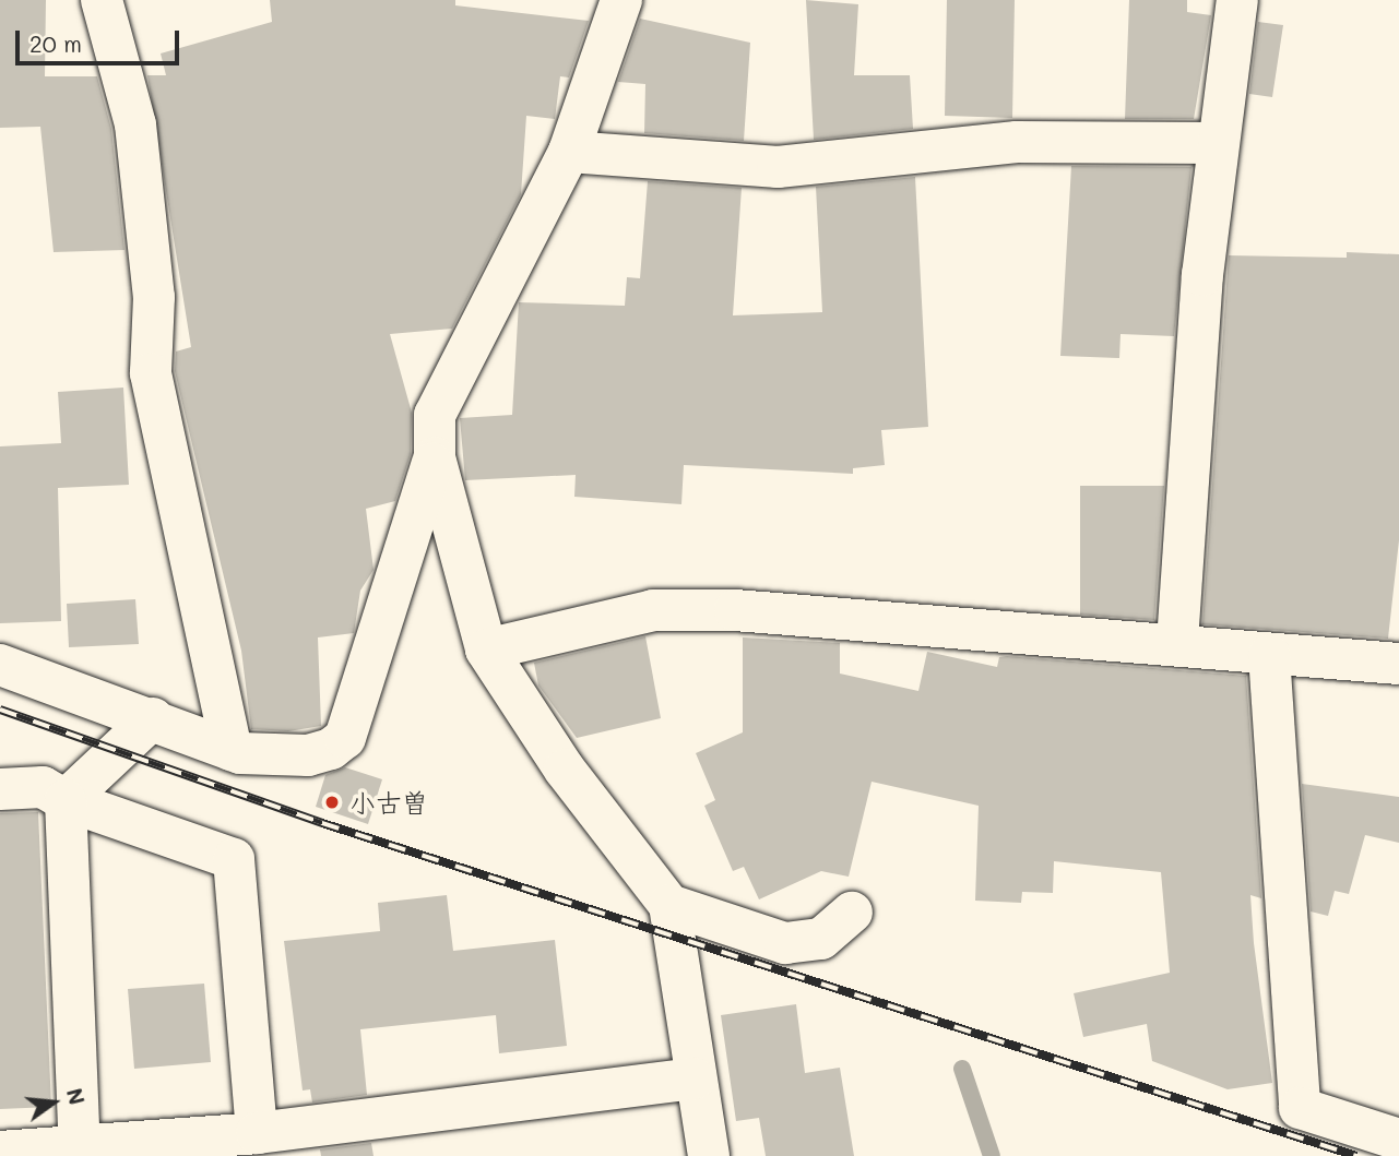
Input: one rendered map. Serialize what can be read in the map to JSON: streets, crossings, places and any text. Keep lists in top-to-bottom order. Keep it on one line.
{"places":["小古曽"],"scale_bar":"20 m","north":"right"}
